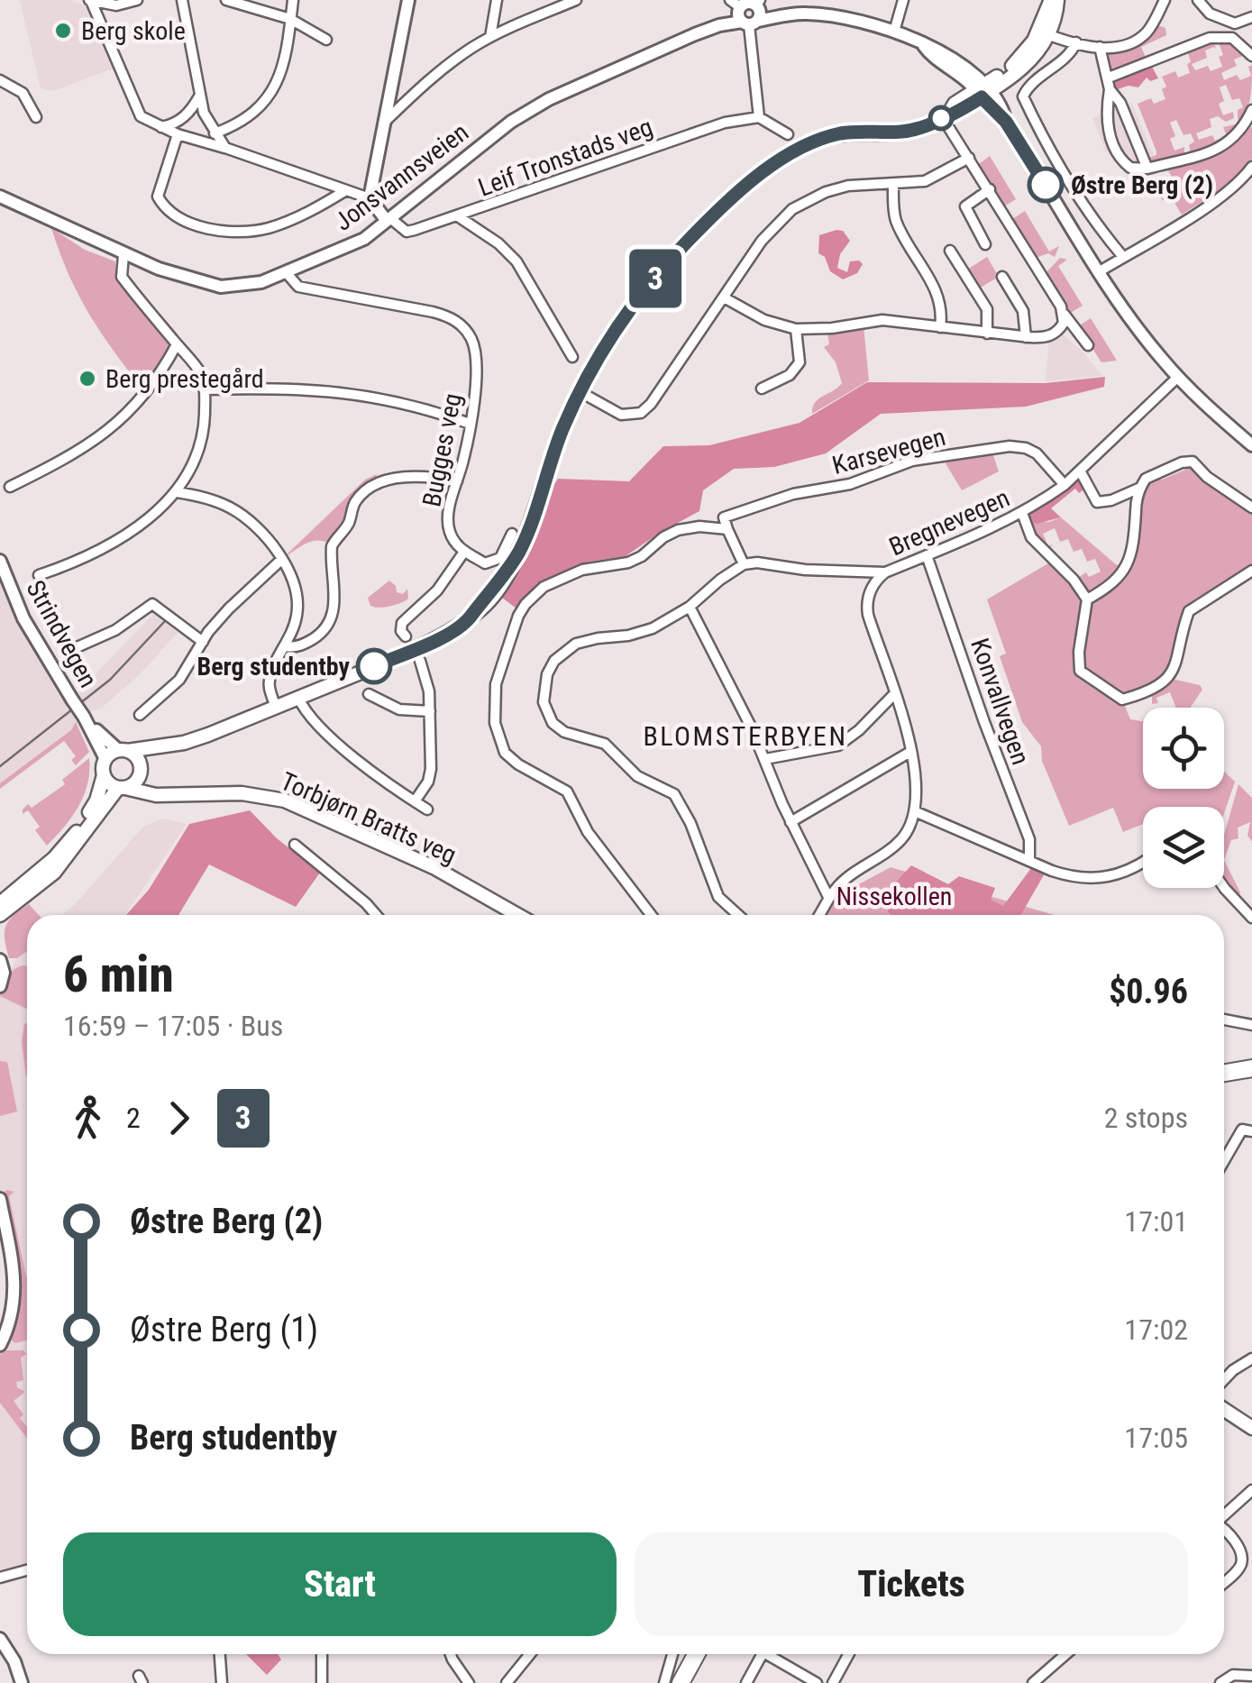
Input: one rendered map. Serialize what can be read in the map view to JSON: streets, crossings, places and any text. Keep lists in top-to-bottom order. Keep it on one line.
{"streets":{"main road":["Torbjørn Bratts veg"],"street":["Leif Tronstads veg","Jonsvannsveien","Bugges veg","Karsevegen","Bregnevegen","Strindvegen","Konvallvegen"]},"crossings":[["Leif Tronstads veg","Jonsvannsveien"],["Jonsvannsveien","Bugges veg"],["Jonsvannsveien","Bregnevegen"],["Karsevegen","Bregnevegen"],["Bregnevegen","Konvallvegen"],["Strindvegen","Torbjørn Bratts veg"]],"districts":["BLOMSTERBYEN"],"parks":["Nissekollen"],"places":["Berg skole","Østre Berg (2)","Berg prestegård","Berg studentby"],"lines":["bus line 3"],"page":{"on_map":"3","heading":["6 min","16:59 – 17:05 · Bus","$0.96"],"legs":["2","3","2 stops"],"list":[{"name":"Østre Berg (2)","value":"17:01"},{"name":"Østre Berg (1)","value":"17:02"},{"name":"Berg studentby","value":"17:05"}],"buttons":["Start","Tickets"]}}
